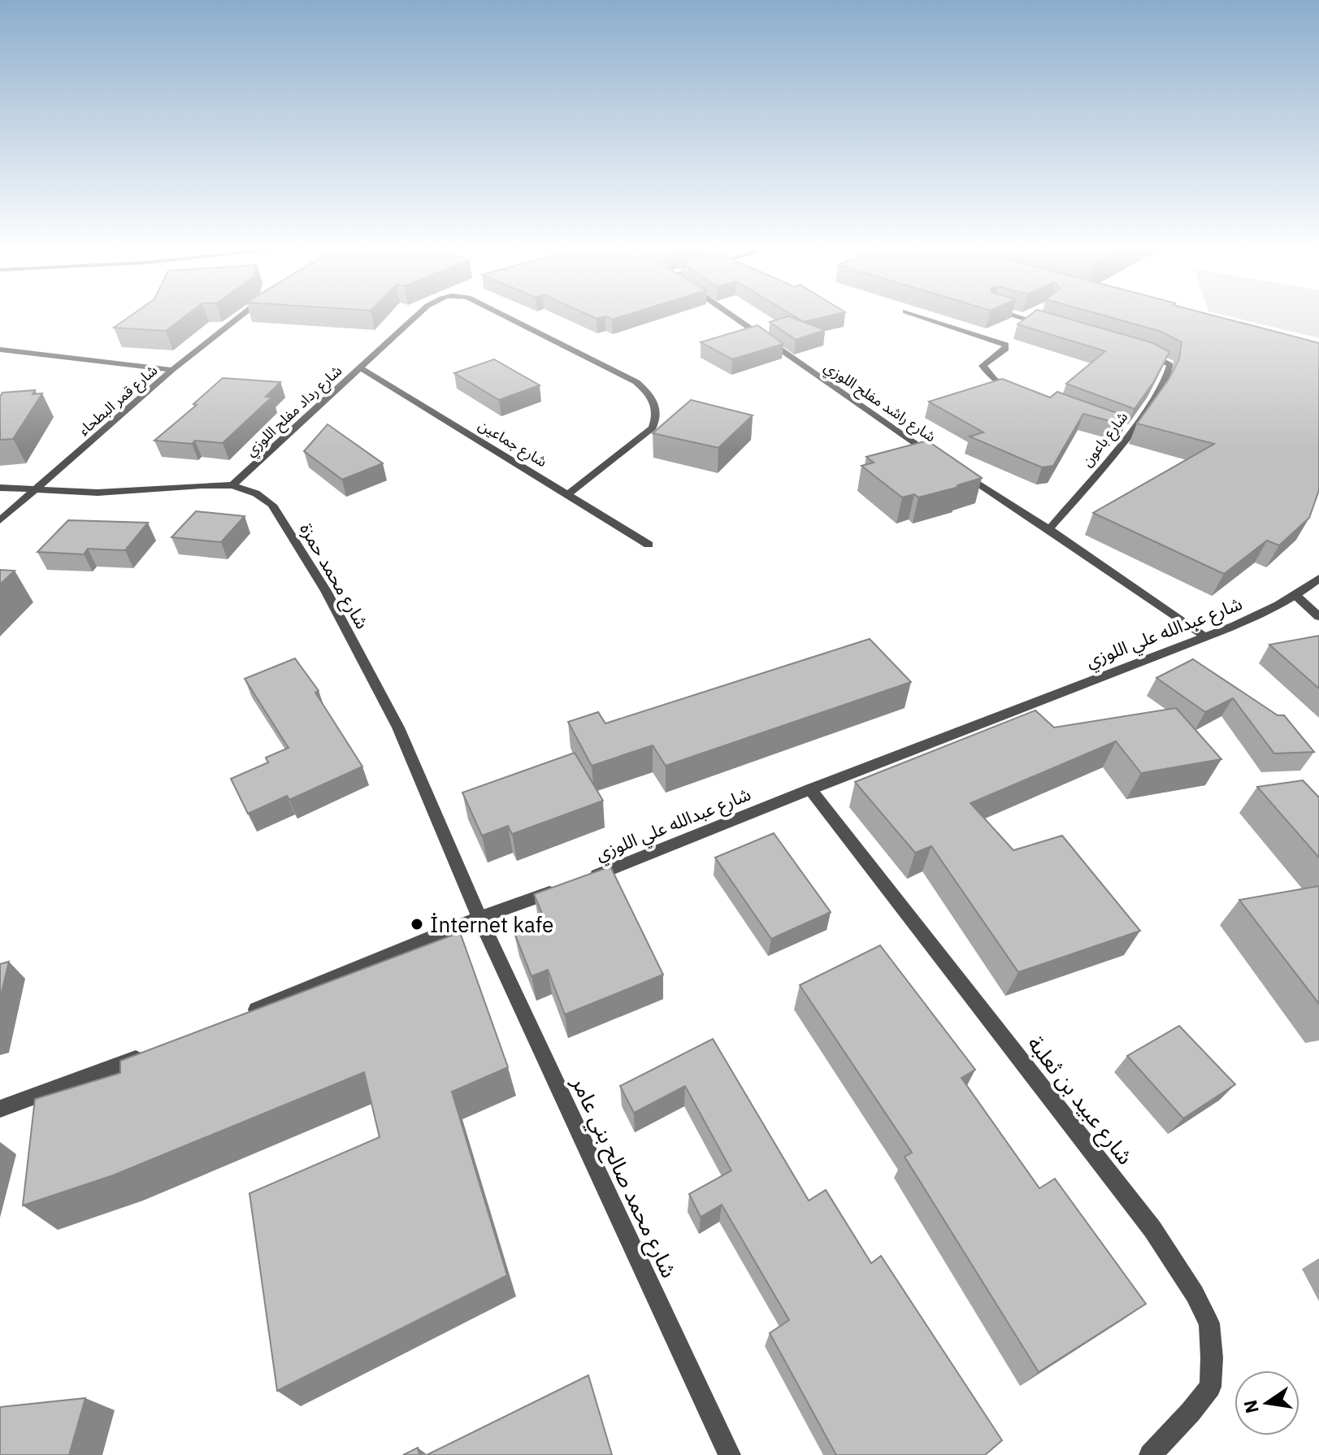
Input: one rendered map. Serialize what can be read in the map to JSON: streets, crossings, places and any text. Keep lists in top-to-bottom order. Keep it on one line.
{"streets":{"street":["شارع قمر البطحاء","شارع راشد مفلح اللوزي","شارع رداد مفلح اللوزي","شارع باعون","شارع جماعين","شارع محمد حمزة","شارع عبدالله علي اللوزي","شارع عبيد بن ثعلبة","شارع محمد صالح بني عامر"]},"crossings":[["شارع قمر البطحاء","شارع محمد حمزة"],["شارع رداد مفلح اللوزي","شارع جماعين"],["شارع رداد مفلح اللوزي","شارع محمد حمزة"],["شارع محمد حمزة","شارع محمد صالح بني عامر"],["شارع عبدالله علي اللوزي","شارع عبيد بن ثعلبة"]],"places":["İnternet kafe"],"north":"left"}
